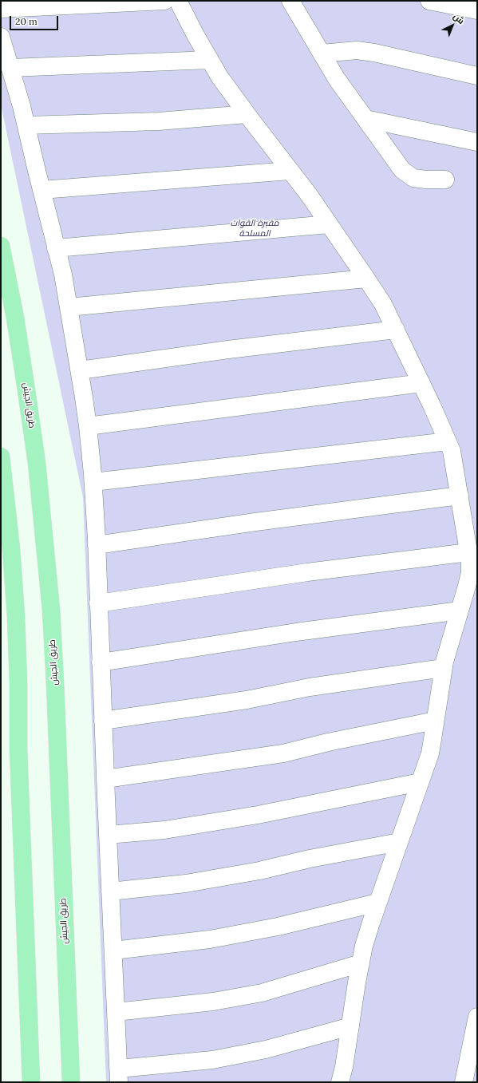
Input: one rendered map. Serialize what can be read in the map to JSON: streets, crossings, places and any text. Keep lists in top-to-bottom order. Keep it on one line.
{"streets":{"main road":["طريق الجيش"]},"parks":["مقبرة القوات المسلحة"],"scale_bar":"20 m","north":"top right"}
